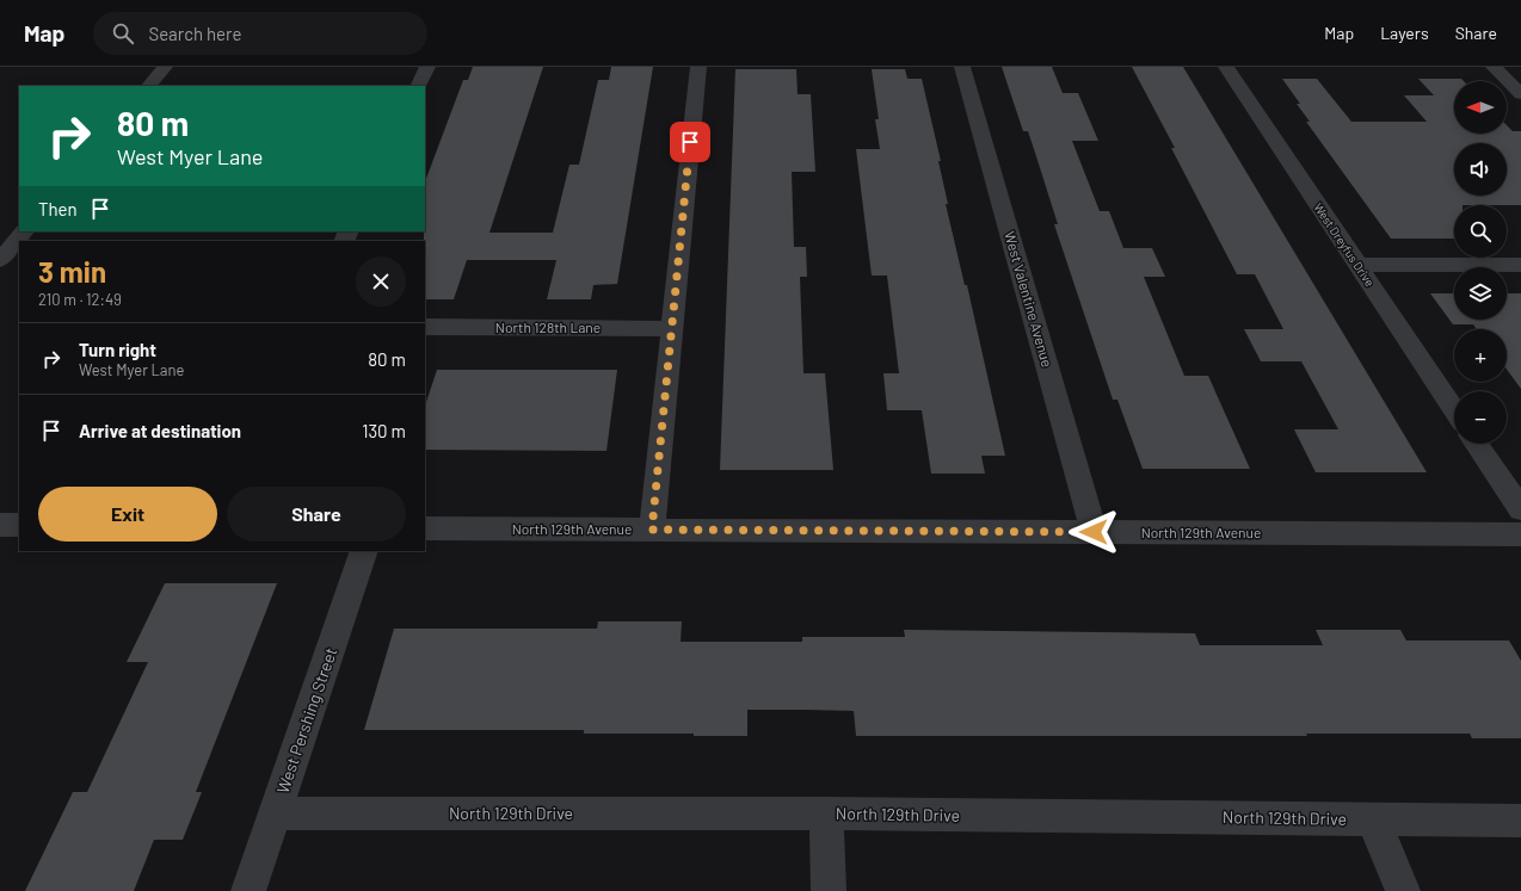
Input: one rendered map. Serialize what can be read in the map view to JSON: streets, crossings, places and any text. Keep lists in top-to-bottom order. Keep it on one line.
{"streets":{"street":["West Dreyfus Drive","West Valentine Avenue","North 128th Lane","North 129th Avenue","West Pershing Street","North 129th Drive"]},"crossings":[["West Valentine Avenue","North 129th Avenue"],["West Pershing Street","North 129th Drive"]],"north":"left","page":{"header":"Map","search":"Search here","nav":["Map","Layers","Share"],"map_buttons":["+","−"],"turn":["80 m","West Myer Lane"],"then":"Then","heading":["3 min","210 m · 12:49"],"list":[{"name":"Turn right","note":"West Myer Lane","value":"80 m"},{"name":"Arrive at destination","value":"130 m"}],"buttons":["Exit","Share"]}}
